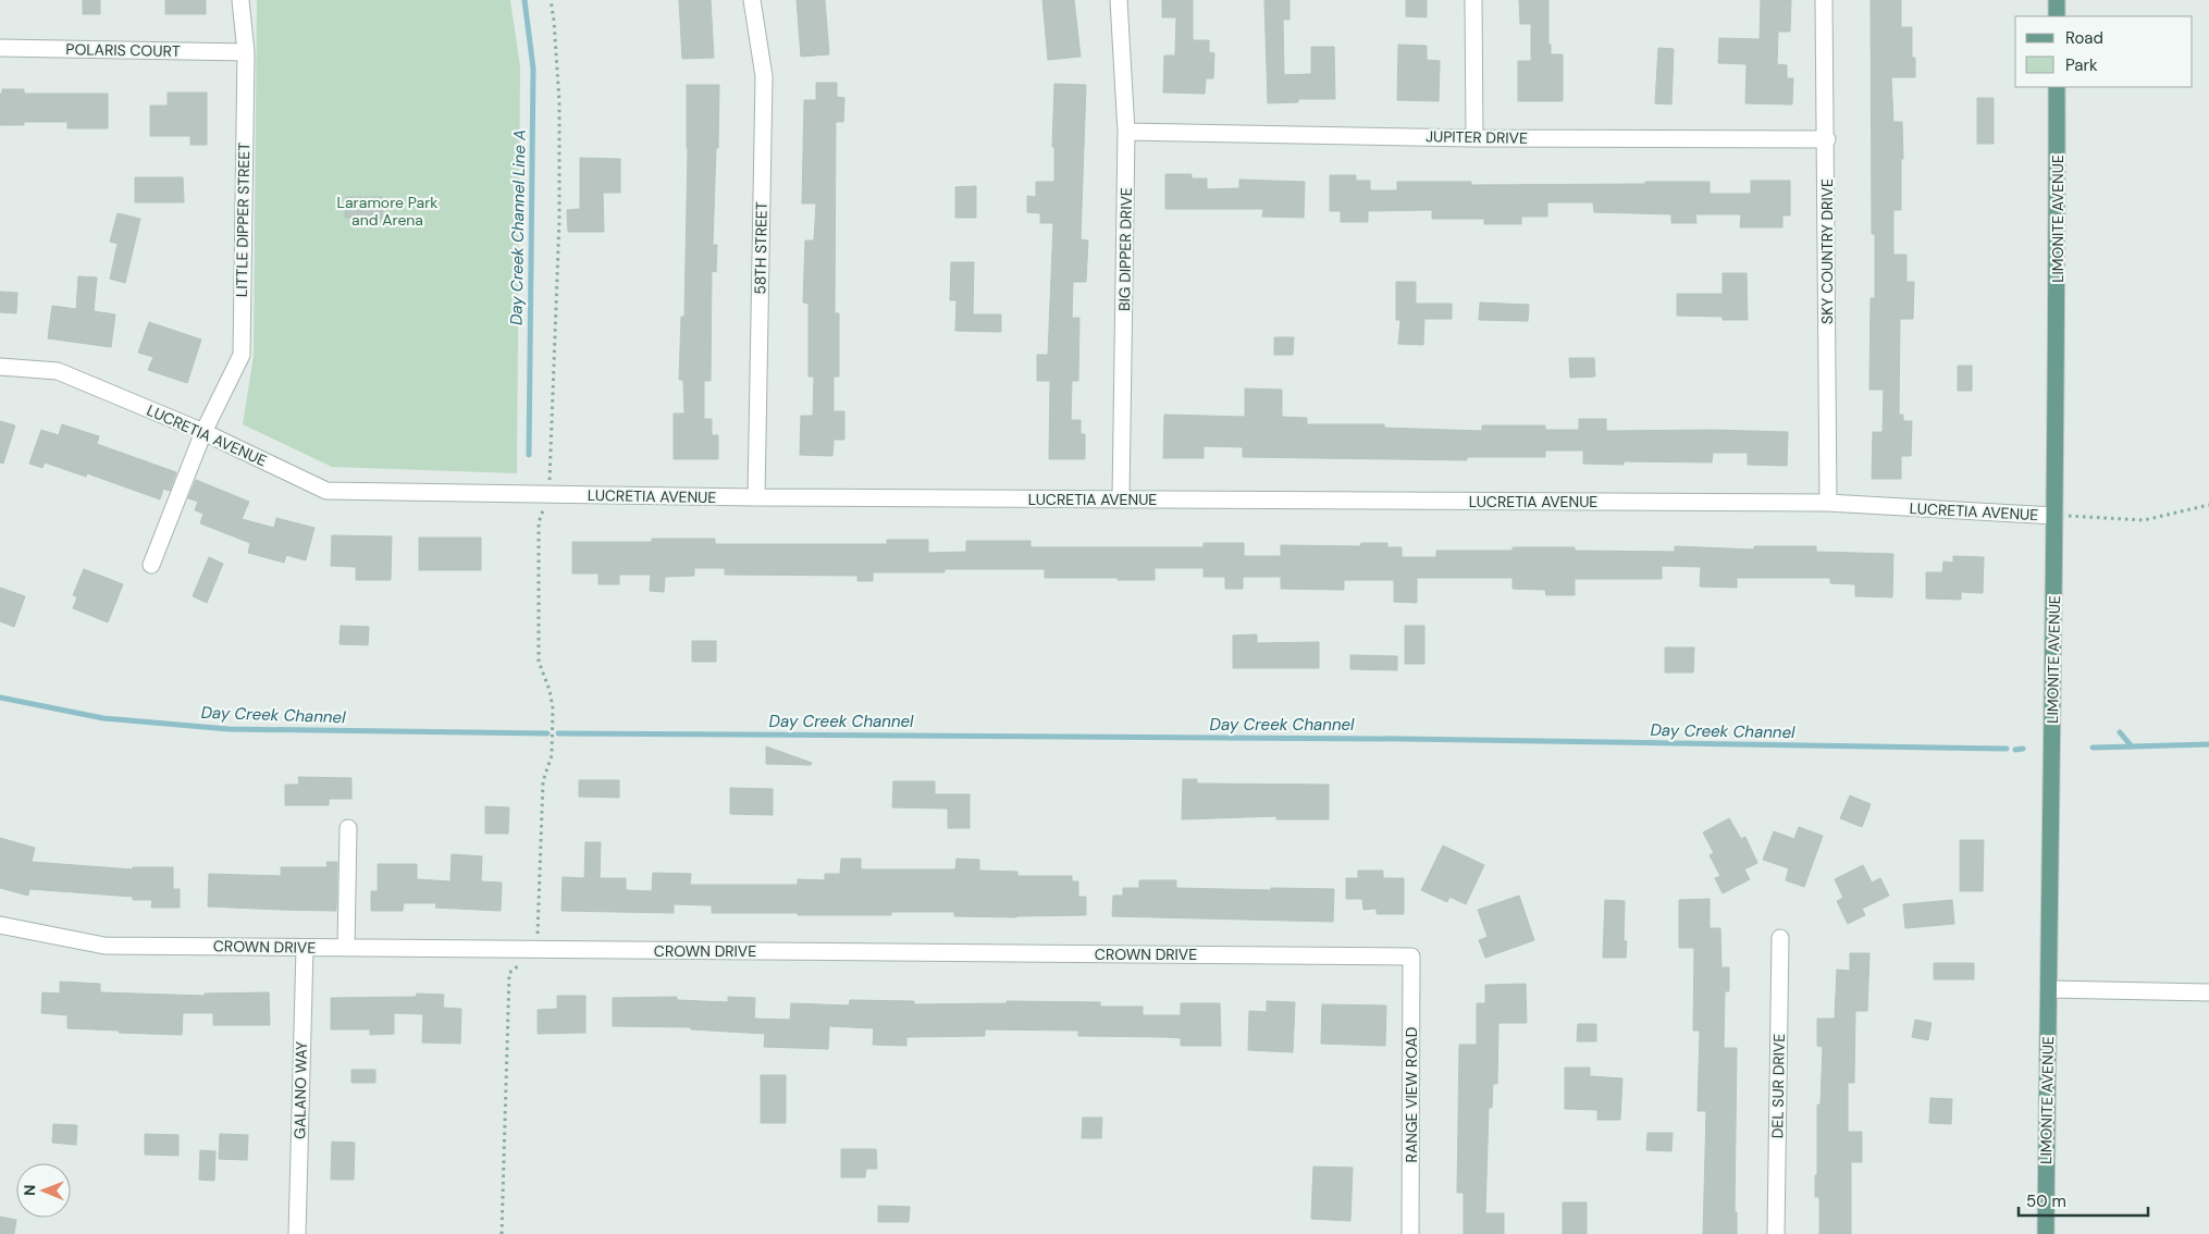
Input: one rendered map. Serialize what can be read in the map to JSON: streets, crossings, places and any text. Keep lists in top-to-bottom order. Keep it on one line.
{"streets":{"main road":["LIMONITE AVENUE"],"street":["POLARIS COURT","JUPITER DRIVE","LITTLE DIPPER STREET","58TH STREET","BIG DIPPER DRIVE","SKY COUNTRY DRIVE","LUCRETIA AVENUE","CROWN DRIVE","DEL SUR DRIVE","GALANO WAY","RANGE VIEW ROAD"]},"crossings":[["POLARIS COURT","LITTLE DIPPER STREET"],["JUPITER DRIVE","BIG DIPPER DRIVE"],["JUPITER DRIVE","SKY COUNTRY DRIVE"],["LIMONITE AVENUE","LUCRETIA AVENUE"],["LITTLE DIPPER STREET","LUCRETIA AVENUE"],["58TH STREET","LUCRETIA AVENUE"],["BIG DIPPER DRIVE","LUCRETIA AVENUE"],["SKY COUNTRY DRIVE","LUCRETIA AVENUE"],["CROWN DRIVE","GALANO WAY"],["CROWN DRIVE","RANGE VIEW ROAD"]],"water":["Day Creek Channel Line A","Day Creek Channel"],"parks":["Laramore Park and Arena"],"legend":["Road","Park"],"scale_bar":"50 m","north":"left"}
